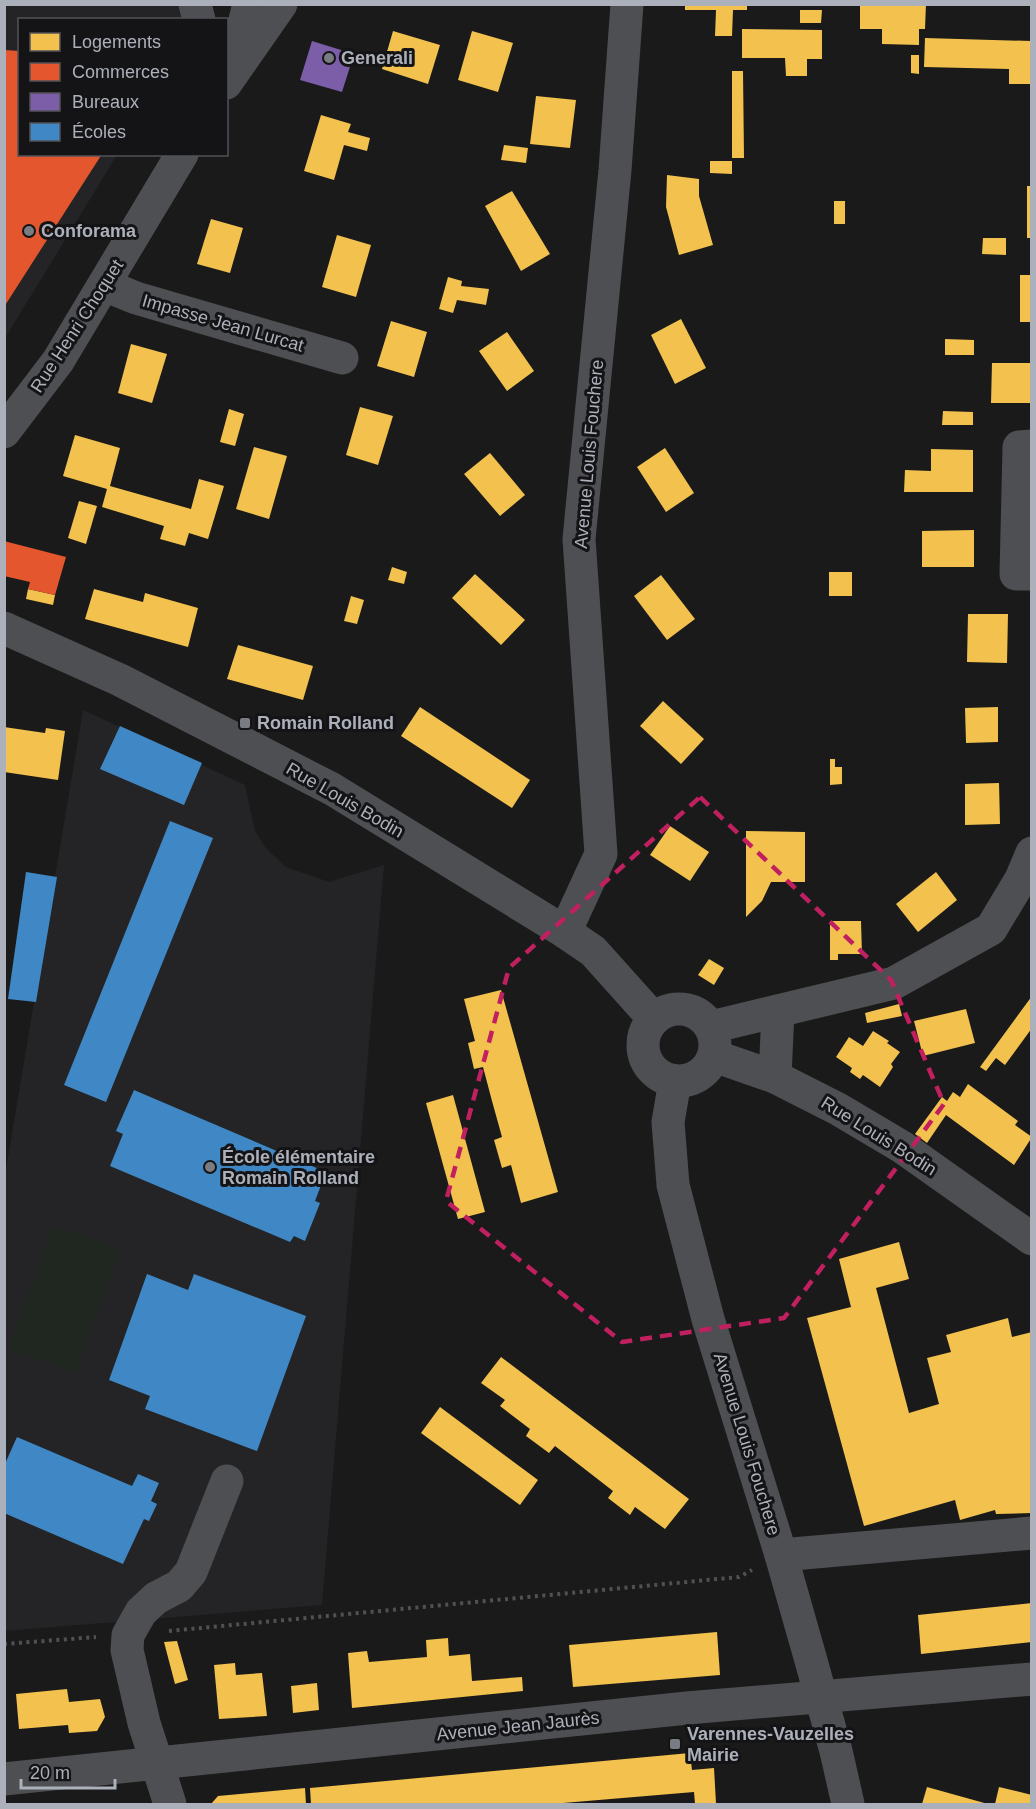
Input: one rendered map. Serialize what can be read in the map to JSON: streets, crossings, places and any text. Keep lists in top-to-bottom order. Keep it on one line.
{"streets":{"street":["Impasse Jean Lurcat","Rue Henri Choquet","Avenue Louis Fouchere","Rue Louis Bodin","Avenue Jean Jaurès"]},"crossings":[["Impasse Jean Lurcat","Rue Henri Choquet"],["Avenue Louis Fouchere","Rue Louis Bodin"],["Avenue Louis Fouchere","Avenue Jean Jaurès"]],"places":{"other":["Generali","Conforama","École élémentaire Romain Rolland"],"transit":["Romain Rolland","Varennes-Vauzelles Mairie"]},"legend":["Logements","Commerces","Bureaux","Écoles"],"scale_bar":"20 m"}
